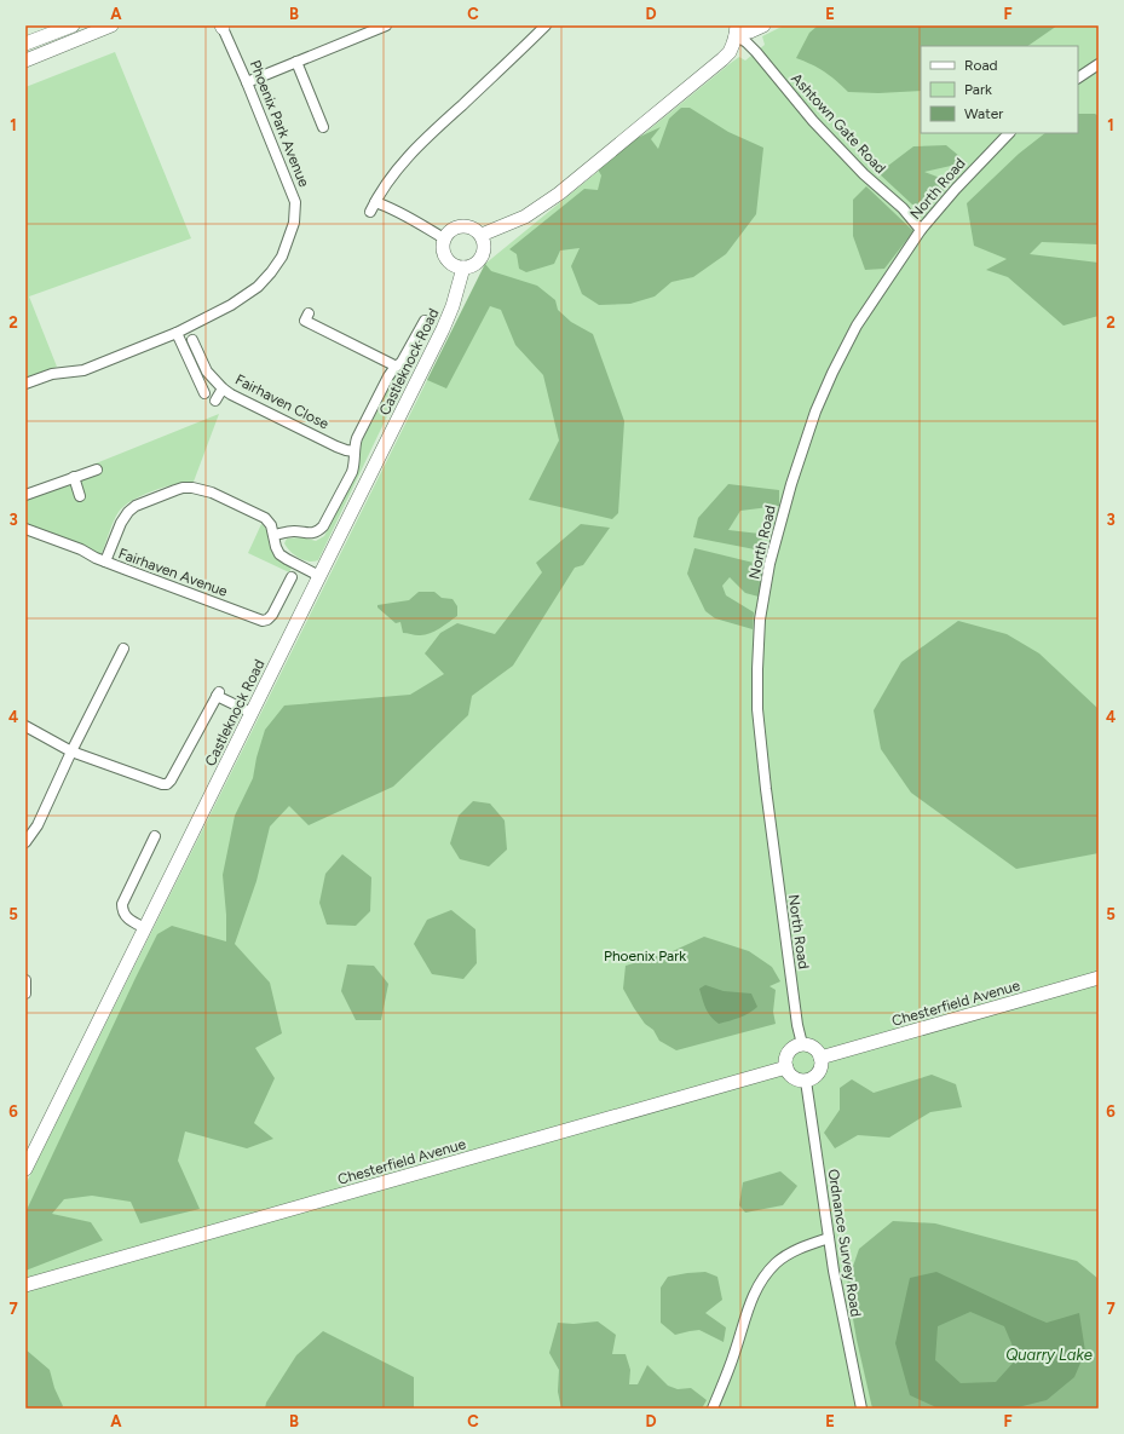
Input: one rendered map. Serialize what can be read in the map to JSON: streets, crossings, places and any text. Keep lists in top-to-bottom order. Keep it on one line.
{"streets":{"main road":["Castleknock Road","Chesterfield Avenue"],"street":["Phoenix Park Avenue","Ashtown Gate Road","North Road","Fairhaven Close","Fairhaven Avenue","Ordnance Survey Road"]},"crossings":[["Ashtown Gate Road","North Road"],["North Road","Chesterfield Avenue"],["North Road","Ordnance Survey Road"],["Chesterfield Avenue","Ordnance Survey Road"]],"water":["Quarry Lake"],"parks":["Phoenix Park"],"legend":["Road","Park","Water"],"grid":{"columns":["A","B","C","D","E","F"],"rows":["1","2","3","4","5","6","7"]}}
